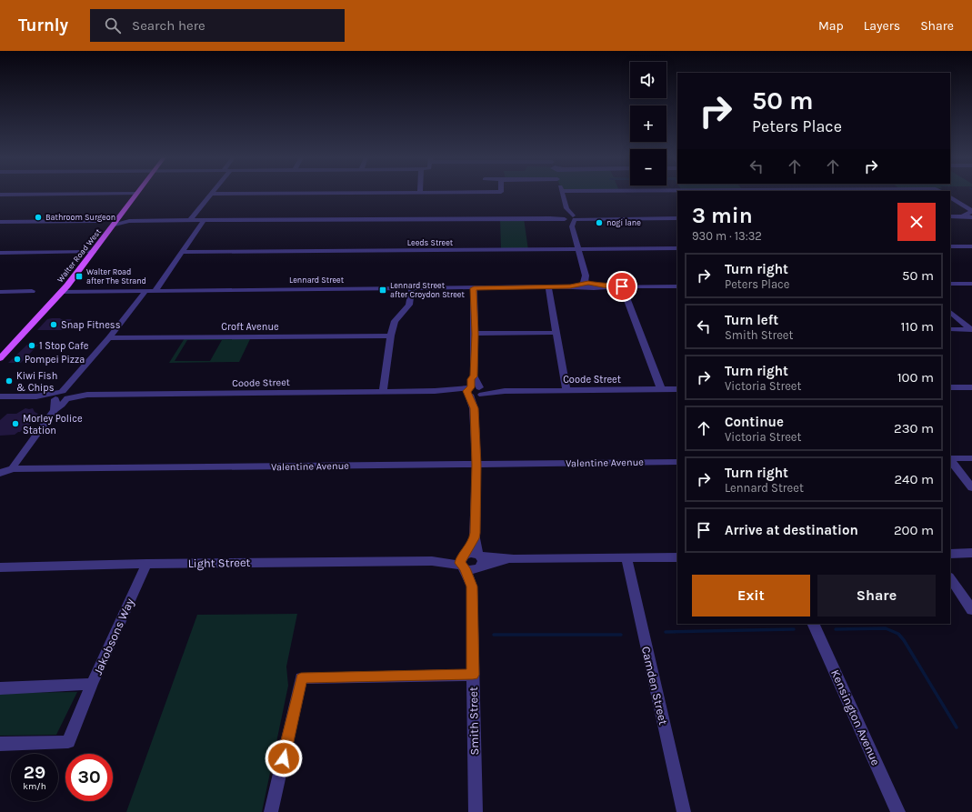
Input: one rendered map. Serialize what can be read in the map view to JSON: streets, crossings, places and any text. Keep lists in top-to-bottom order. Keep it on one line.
{"streets":{"main road":["Walter Road West"],"street":["Leeds Street","Lennard Street","Croft Avenue","Coode Street","Valentine Avenue","Light Street","Jakobsons Way","Camden Street","Kensington Avenue","Smith Street"]},"crossings":[["Walter Road West","Lennard Street"],["Light Street","Jakobsons Way"],["Light Street","Camden Street"],["Light Street","Smith Street"]],"places":{"other":["Bathroom Surgeon","nogi lane","Snap Fitness","1 Stop Cafe","Pompei Pizza","Kiwi Fish & Chips","Morley Police Station"],"transit":["Walter Road after The Strand","Lennard Street after Croydon Street"]},"page":{"header":"Turnly","search":"Search here","nav":["Map","Layers","Share"],"map_buttons":["+","−"],"turn":["50 m","Peters Place"],"heading":["3 min","930 m · 13:32"],"list":[{"name":"Turn right","note":"Peters Place","value":"50 m"},{"name":"Turn left","note":"Smith Street","value":"110 m"},{"name":"Turn right","note":"Victoria Street","value":"100 m"},{"name":"Continue","note":"Victoria Street","value":"230 m"},{"name":"Turn right","note":"Lennard Street","value":"240 m"},{"name":"Arrive at destination","value":"200 m"}],"buttons":["Exit","Share"],"speed":"29 km/h","limit":"30"}}
